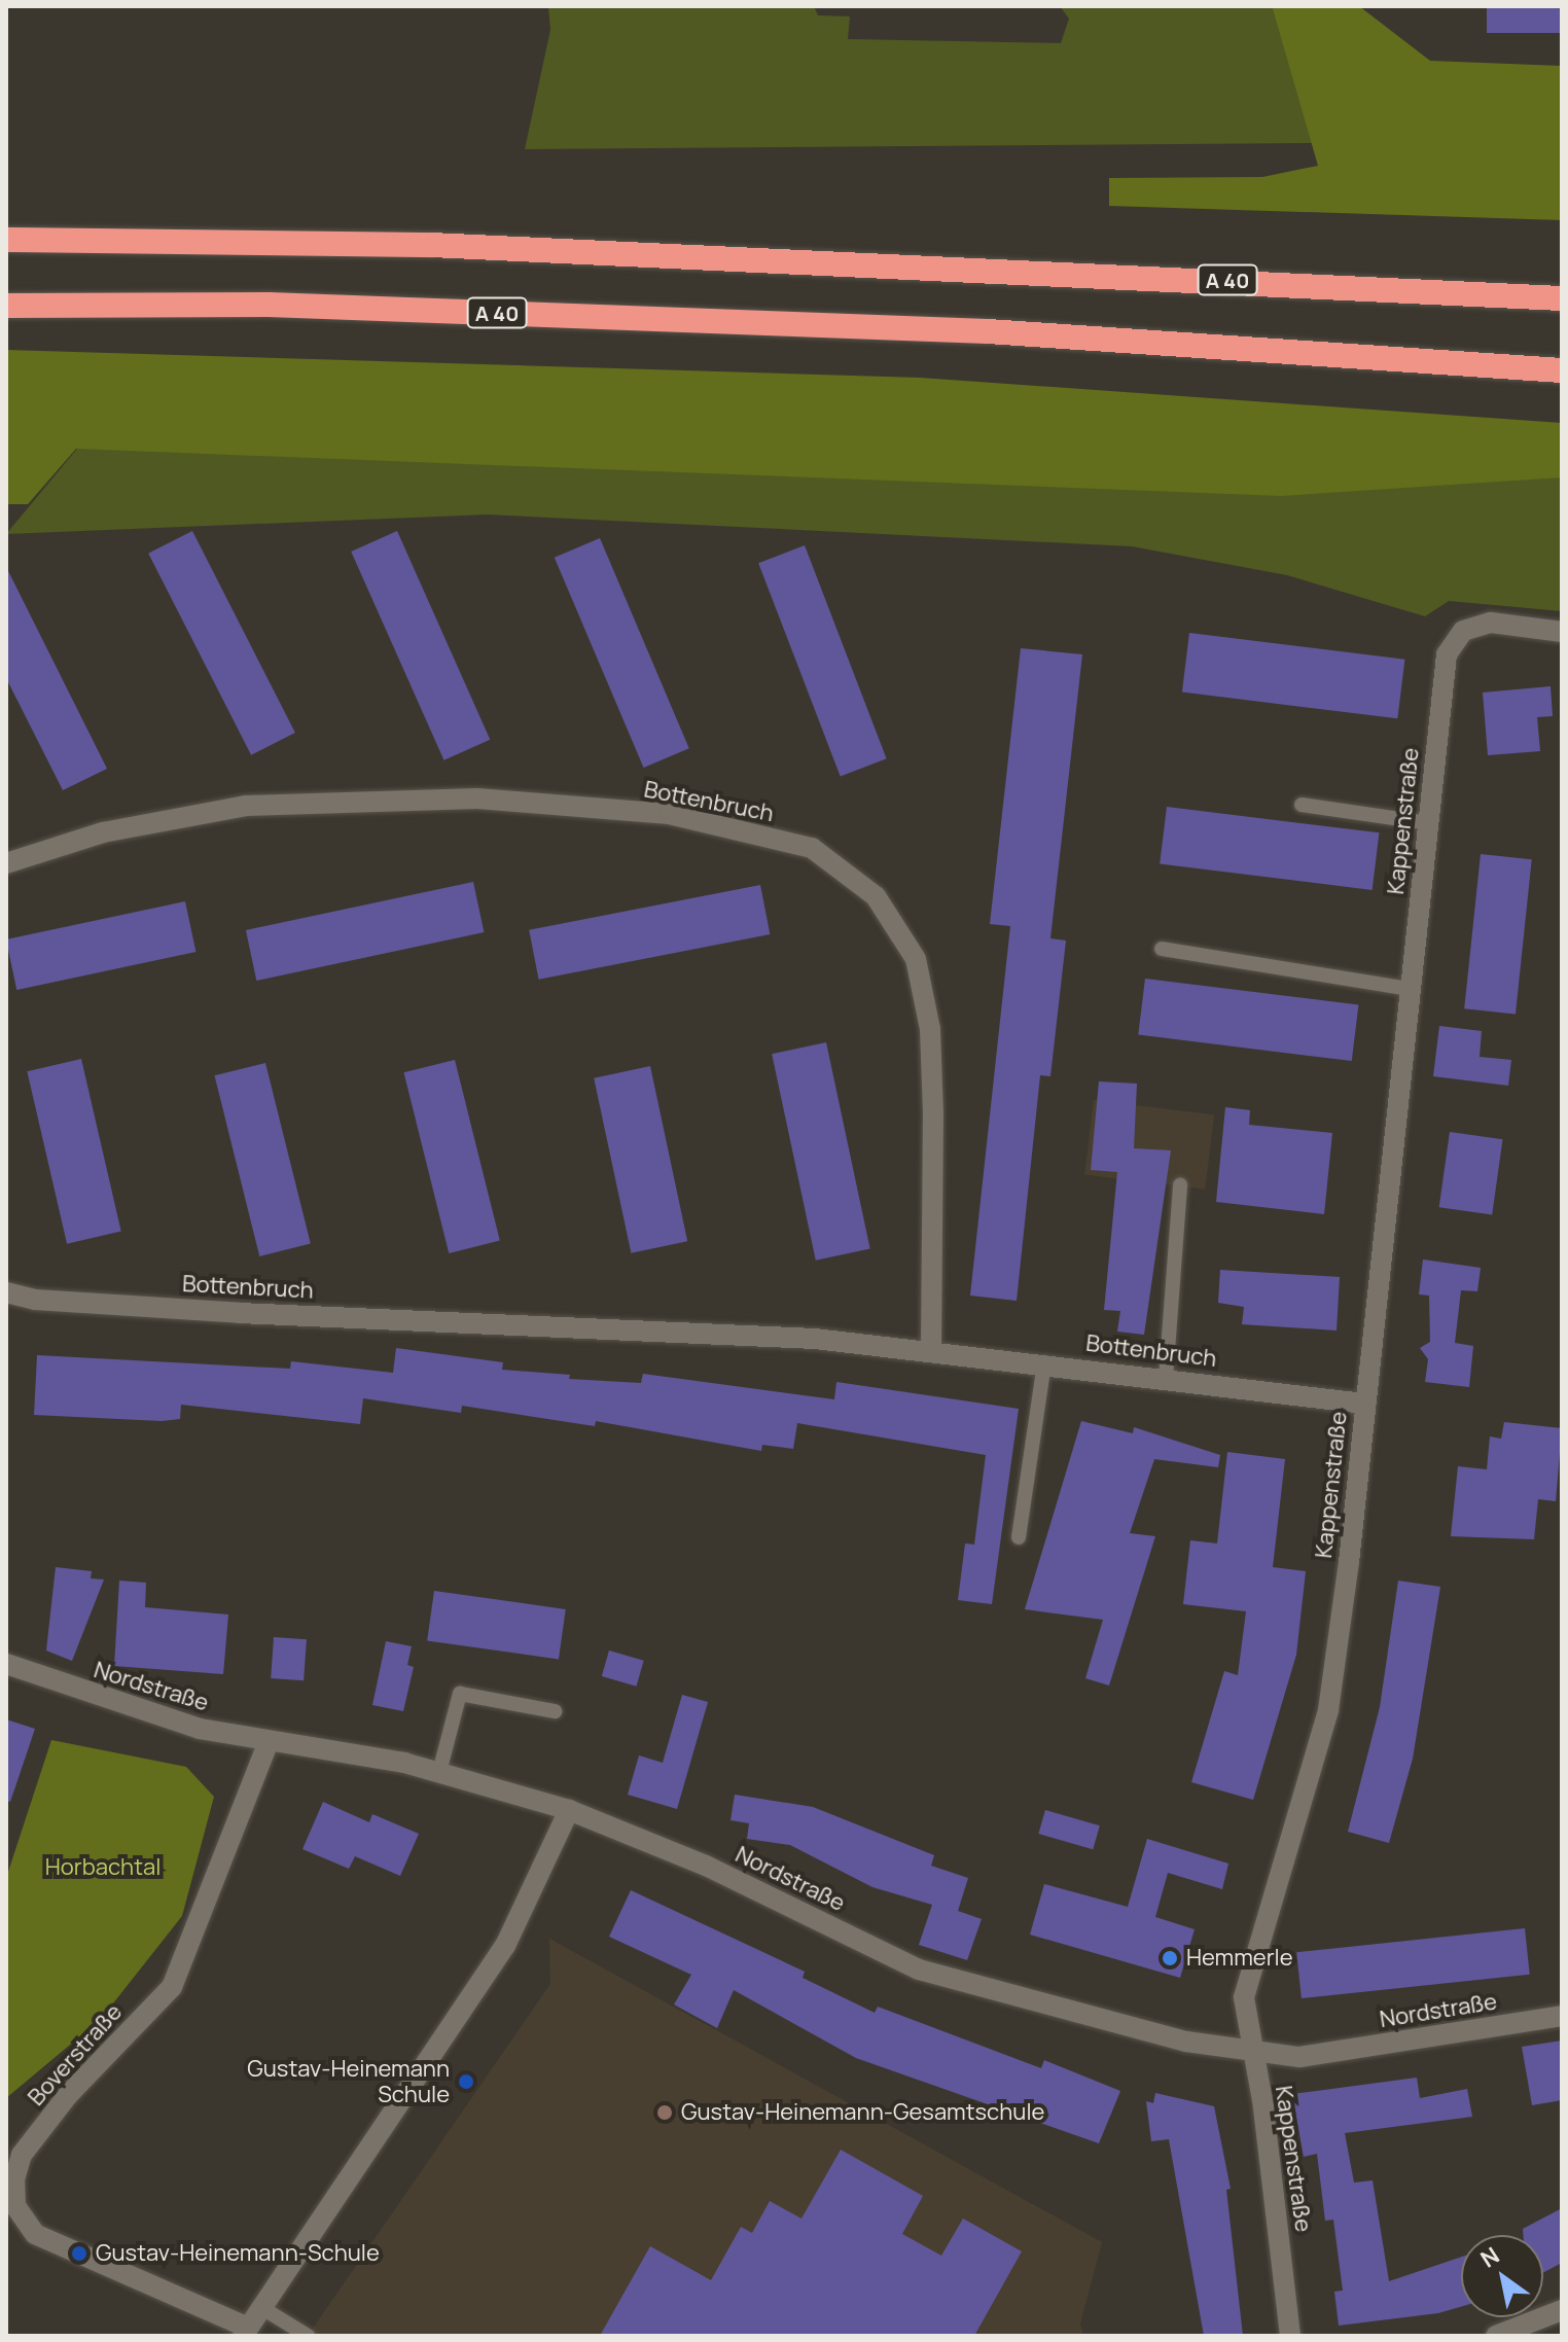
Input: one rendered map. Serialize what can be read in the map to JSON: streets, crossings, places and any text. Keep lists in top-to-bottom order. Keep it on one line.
{"streets":{"highway":["A 40"],"street":["Bottenbruch","Kappenstraße","Nordstraße","Boverstraße"]},"crossings":[["Bottenbruch","Kappenstraße"],["Kappenstraße","Nordstraße"],["Nordstraße","Boverstraße"]],"parks":["Horbachtal"],"places":["Hemmerle","Gustav-Heinemann Schule","Gustav-Heinemann-Gesamtschule","Gustav-Heinemann-Schule"],"north":"top left"}
